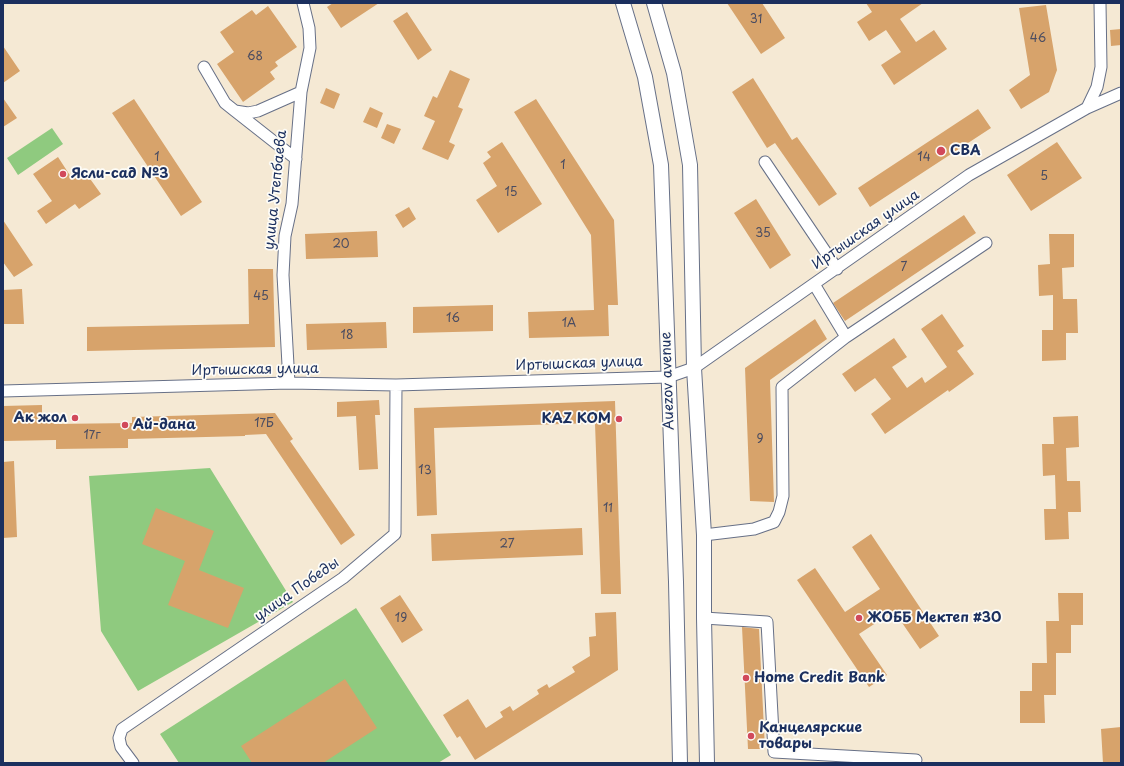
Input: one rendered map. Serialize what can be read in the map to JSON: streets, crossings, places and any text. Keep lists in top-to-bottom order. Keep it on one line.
{"streets":{"main road":["Auezov avenue"],"street":["улица Утепбаева","Иртышская улица","улица Победы"]},"crossings":[["улица Утепбаева","Иртышская улица"],["Иртышская улица","Auezov avenue"],["Иртышская улица","улица Победы"]],"places":["СВА","Ясли-сад №3","Ак жол","KAZ KOM","Ай-дана","ЖОББ Мектеп #30","Home Credit Bank","Канцелярские товары"],"house_numbers":["31","46","68","1","14","1","5","15","35","20","7","45","16","1А","18","17Б","17г","9","13","11","27","19"]}
